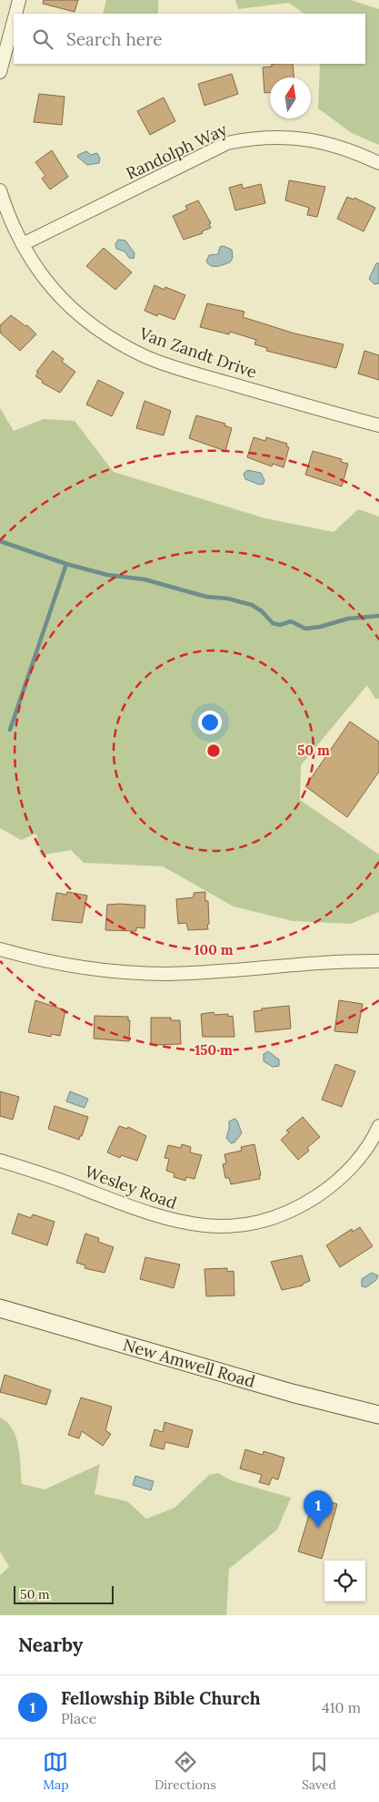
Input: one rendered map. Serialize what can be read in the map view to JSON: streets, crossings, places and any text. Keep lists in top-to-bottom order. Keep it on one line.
{"streets":{"street":["Randolph Way","Van Zandt Drive","Wesley Road","New Amwell Road"]},"crossings":[["Randolph Way","Van Zandt Drive"]],"scale_bar":"50 m","north":"top","page":{"search":"Search here","pins":"1","scale":"50 m","heading":"Nearby","list":[{"mark":"1","name":"Fellowship Bible Church","note":"Place","value":"410 m"}],"nav":["Map","Directions","Saved"]},"rings":["50 m","100 m","150 m"]}
